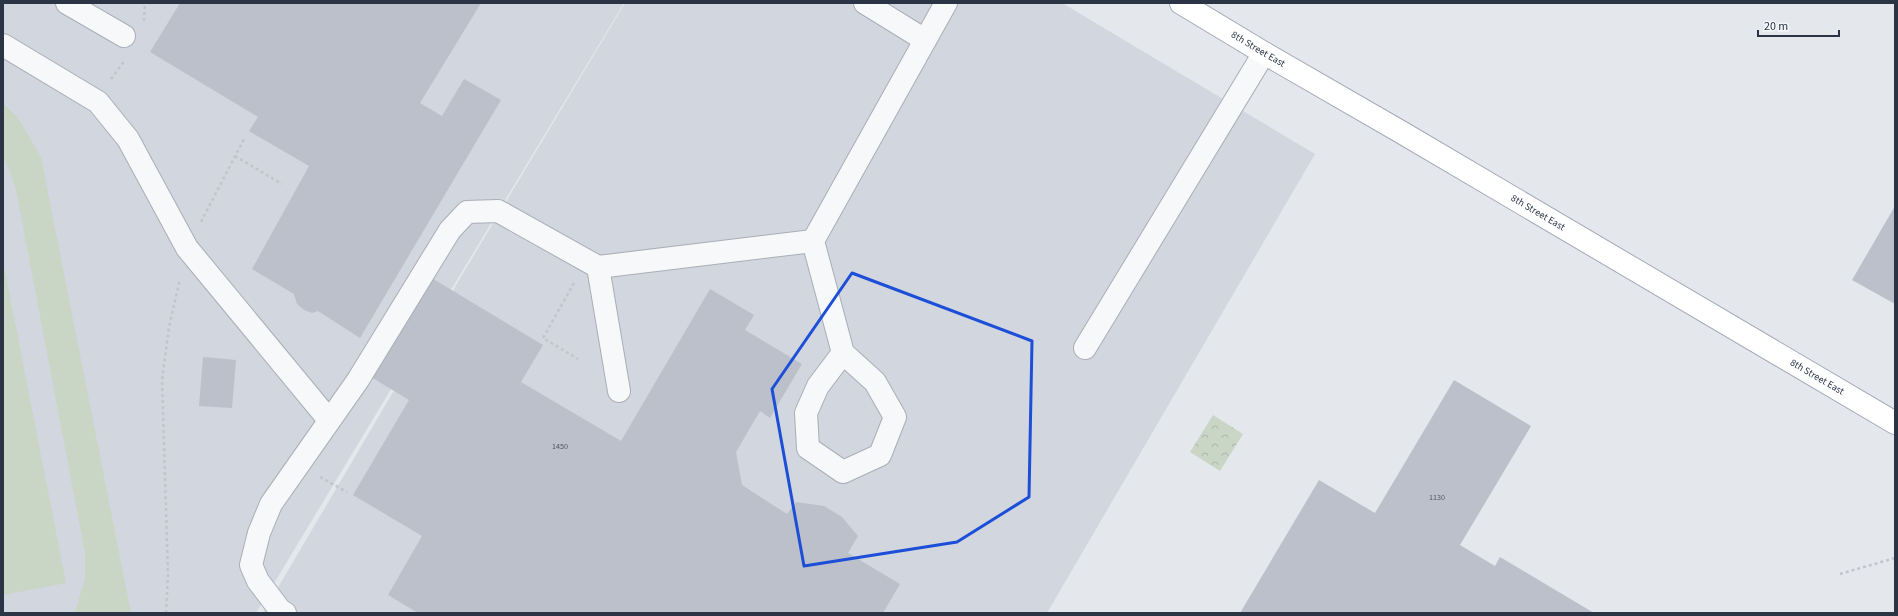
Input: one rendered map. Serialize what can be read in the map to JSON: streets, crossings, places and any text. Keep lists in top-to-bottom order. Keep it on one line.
{"streets":{"main road":["8th Street East"]},"house_numbers":["1450","1130"],"scale_bar":"20 m"}
